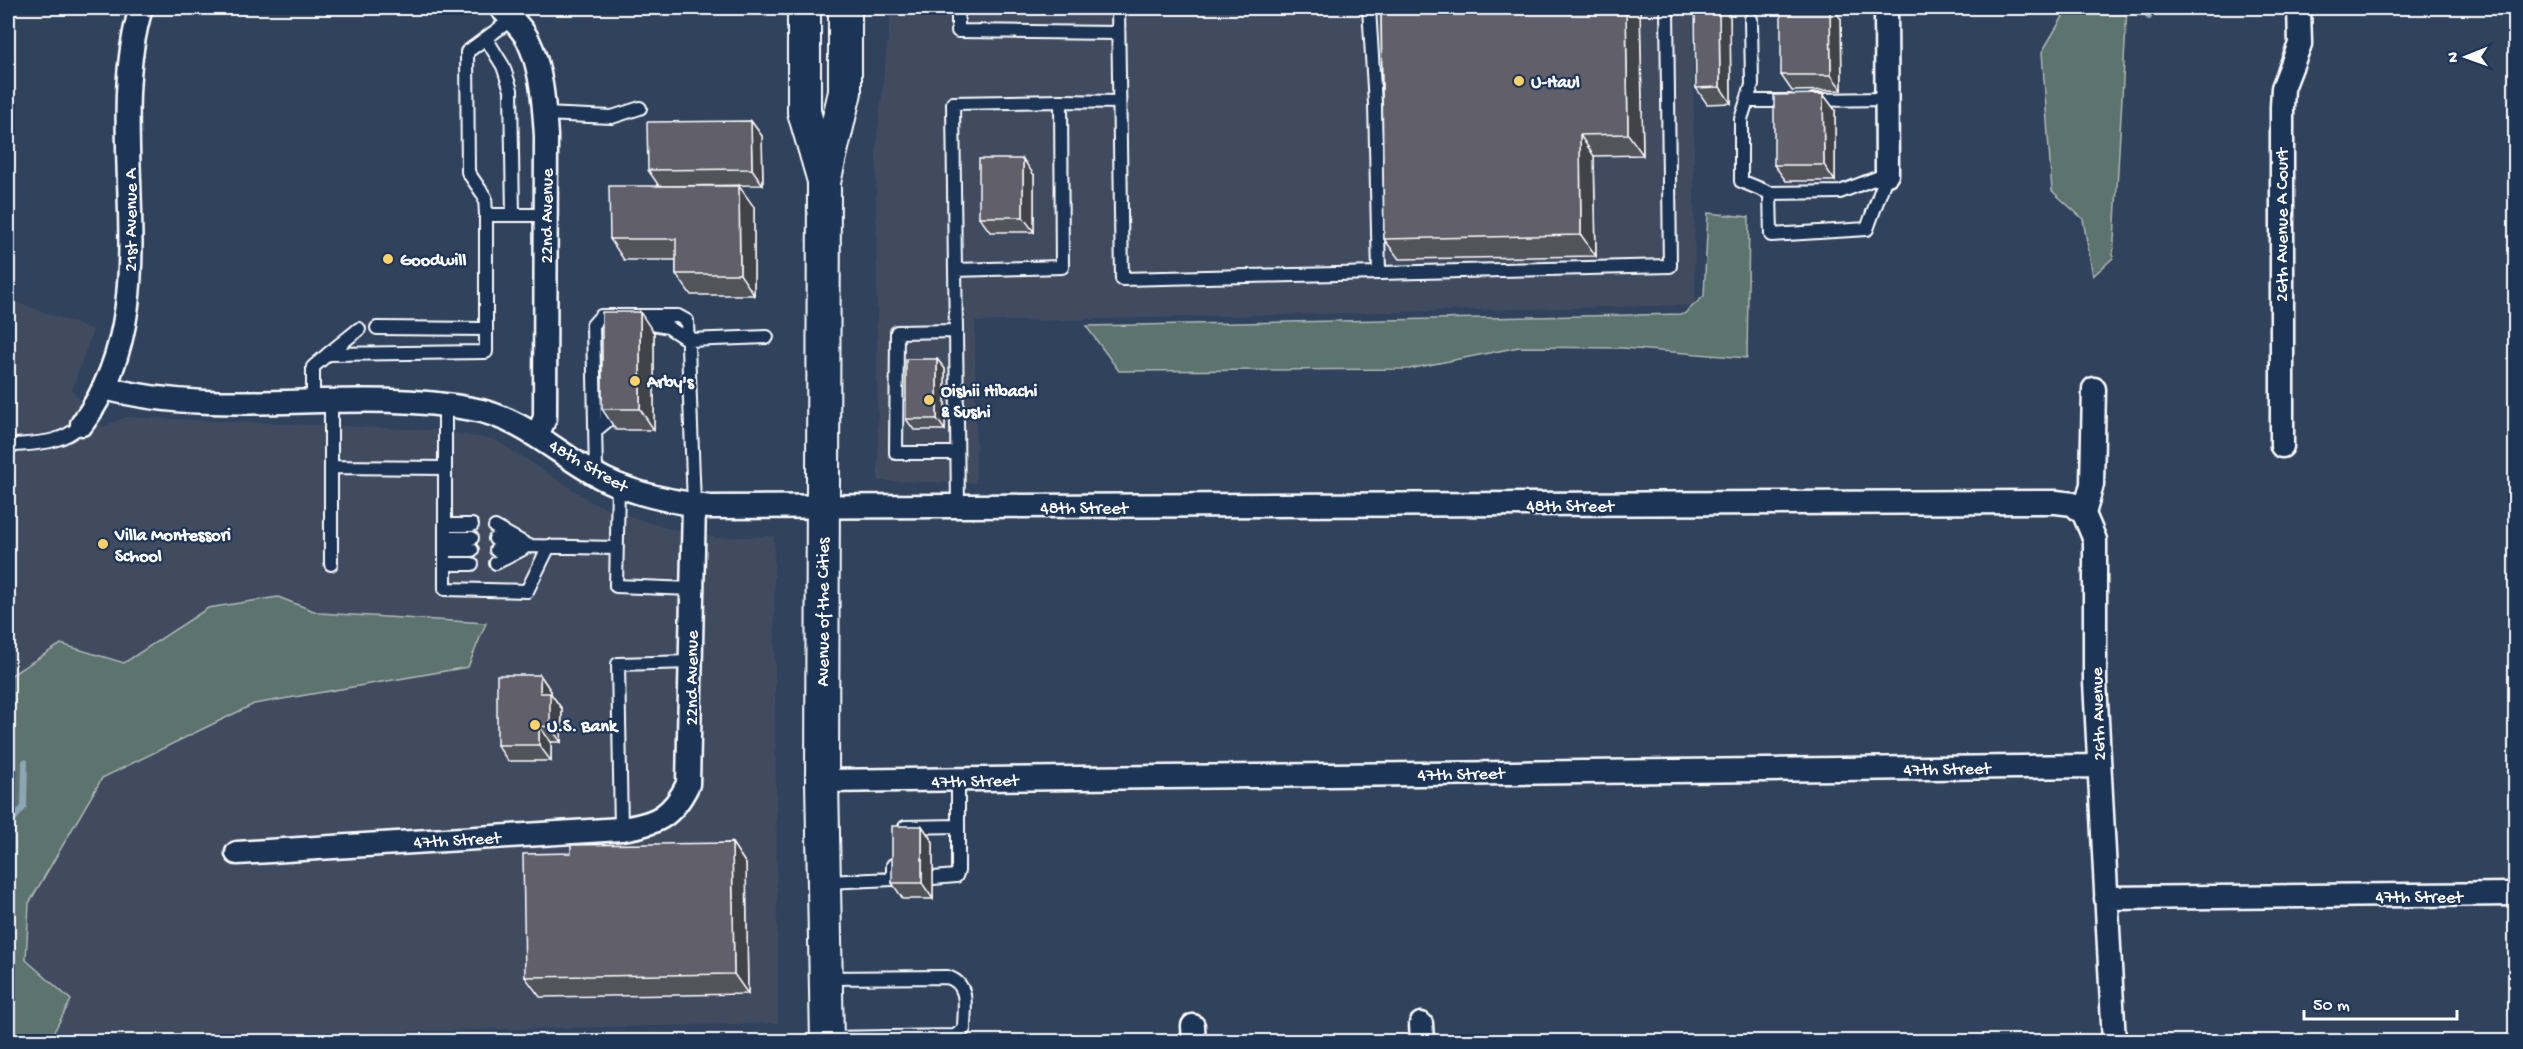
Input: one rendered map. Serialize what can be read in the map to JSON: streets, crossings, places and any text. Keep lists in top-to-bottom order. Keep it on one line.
{"streets":{"main road":["Avenue of the Cities"],"street":["22nd Avenue","21st Avenue A","26th Avenue A Court","48th Street","26th Avenue","47th Street"]},"crossings":[["22nd Avenue","48th Street"],["22nd Avenue","47th Street"],["21st Avenue A","48th Street"],["48th Street","Avenue of the Cities"],["48th Street","26th Avenue"],["Avenue of the Cities","47th Street"],["26th Avenue","47th Street"]],"places":["U-Haul","Goodwill","Arby's","Oishii Hibachi & Sushi","Villa Montessori School","U.S. Bank"],"scale_bar":"50 m","north":"left"}
